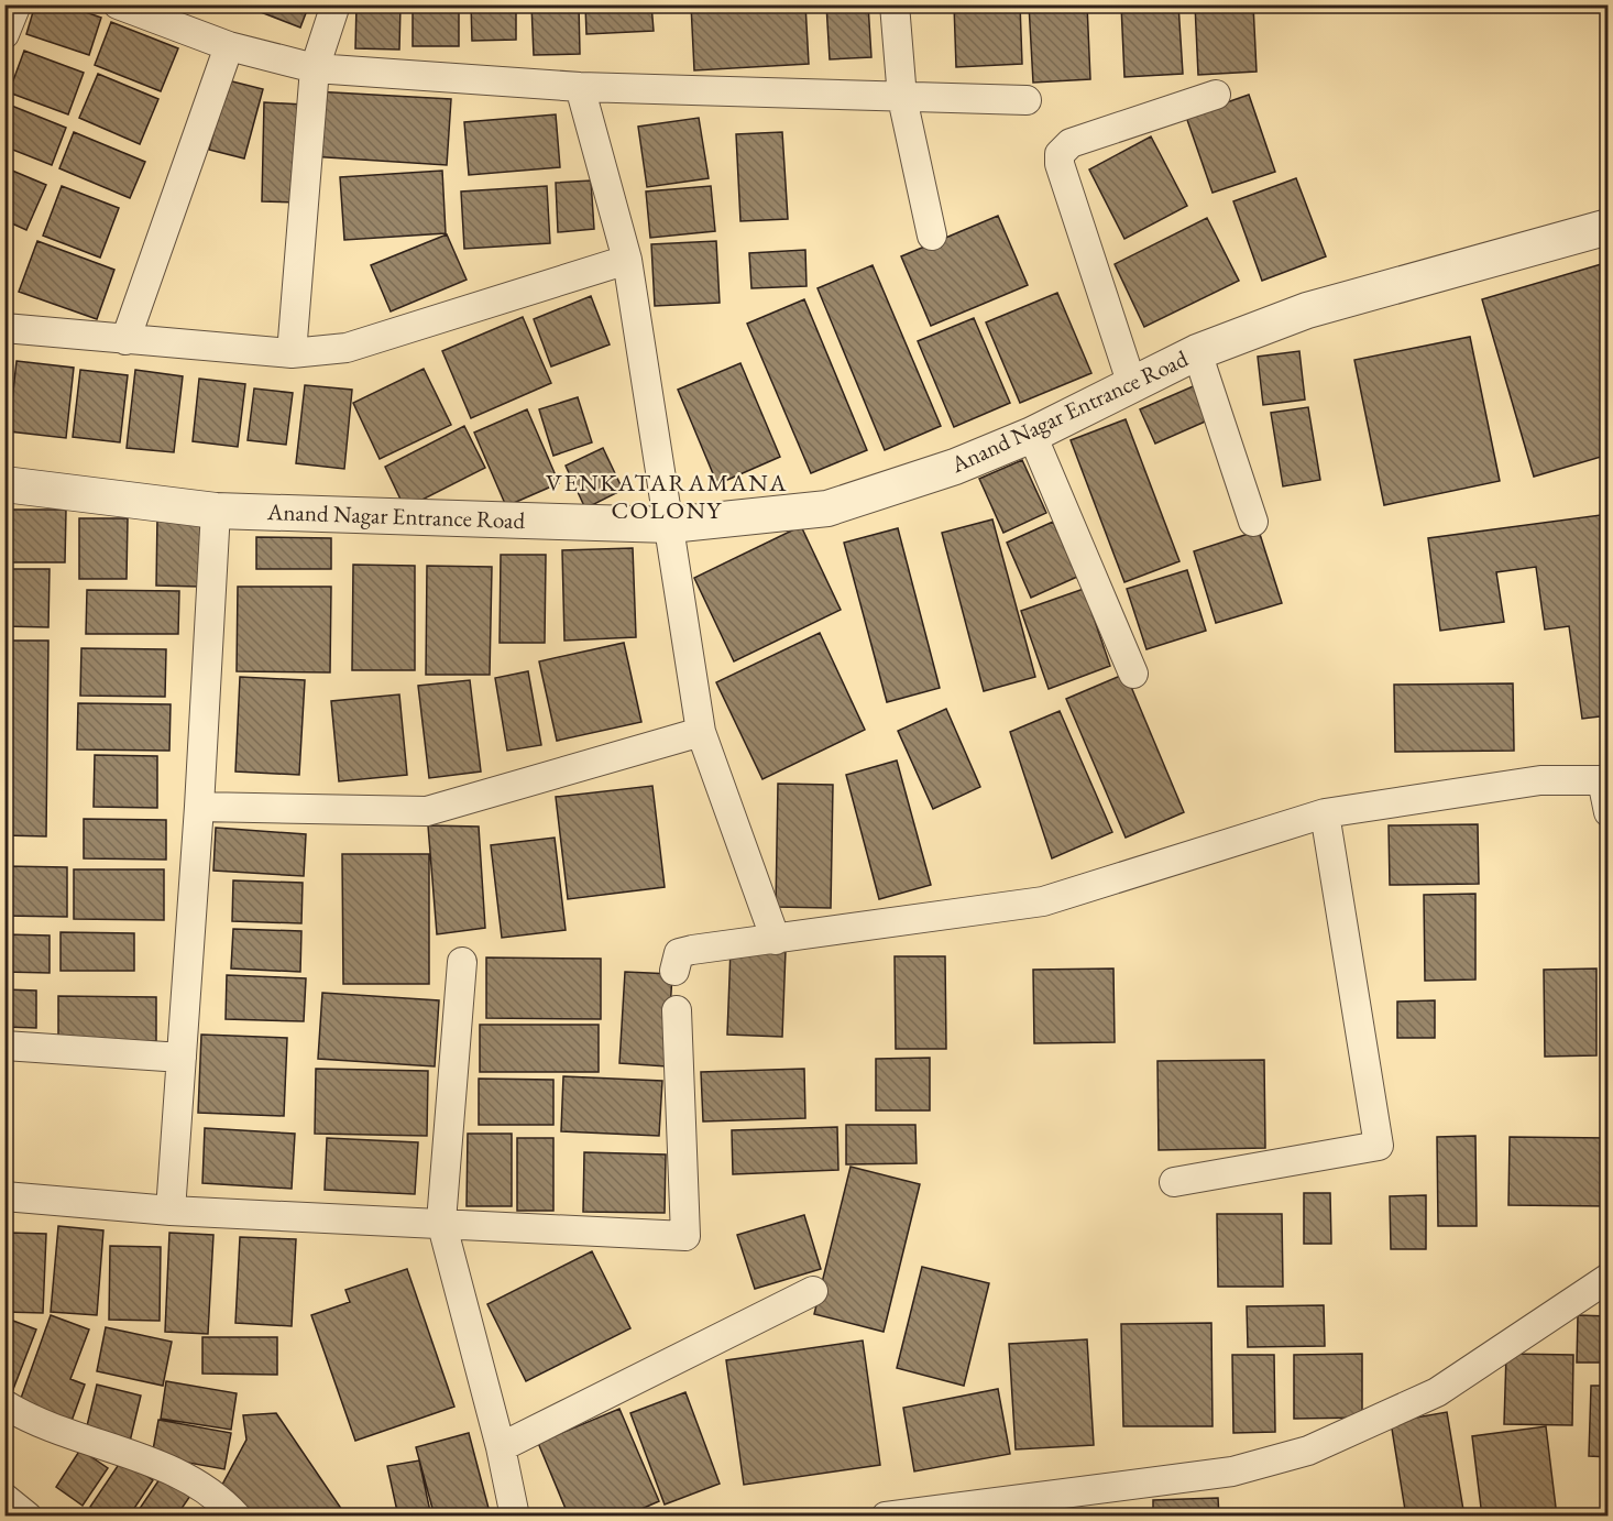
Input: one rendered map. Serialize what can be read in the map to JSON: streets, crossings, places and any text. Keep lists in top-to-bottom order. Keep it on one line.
{"streets":{"street":["Anand Nagar Entrance Road"]},"districts":["VENKATARAMANA COLONY"]}
